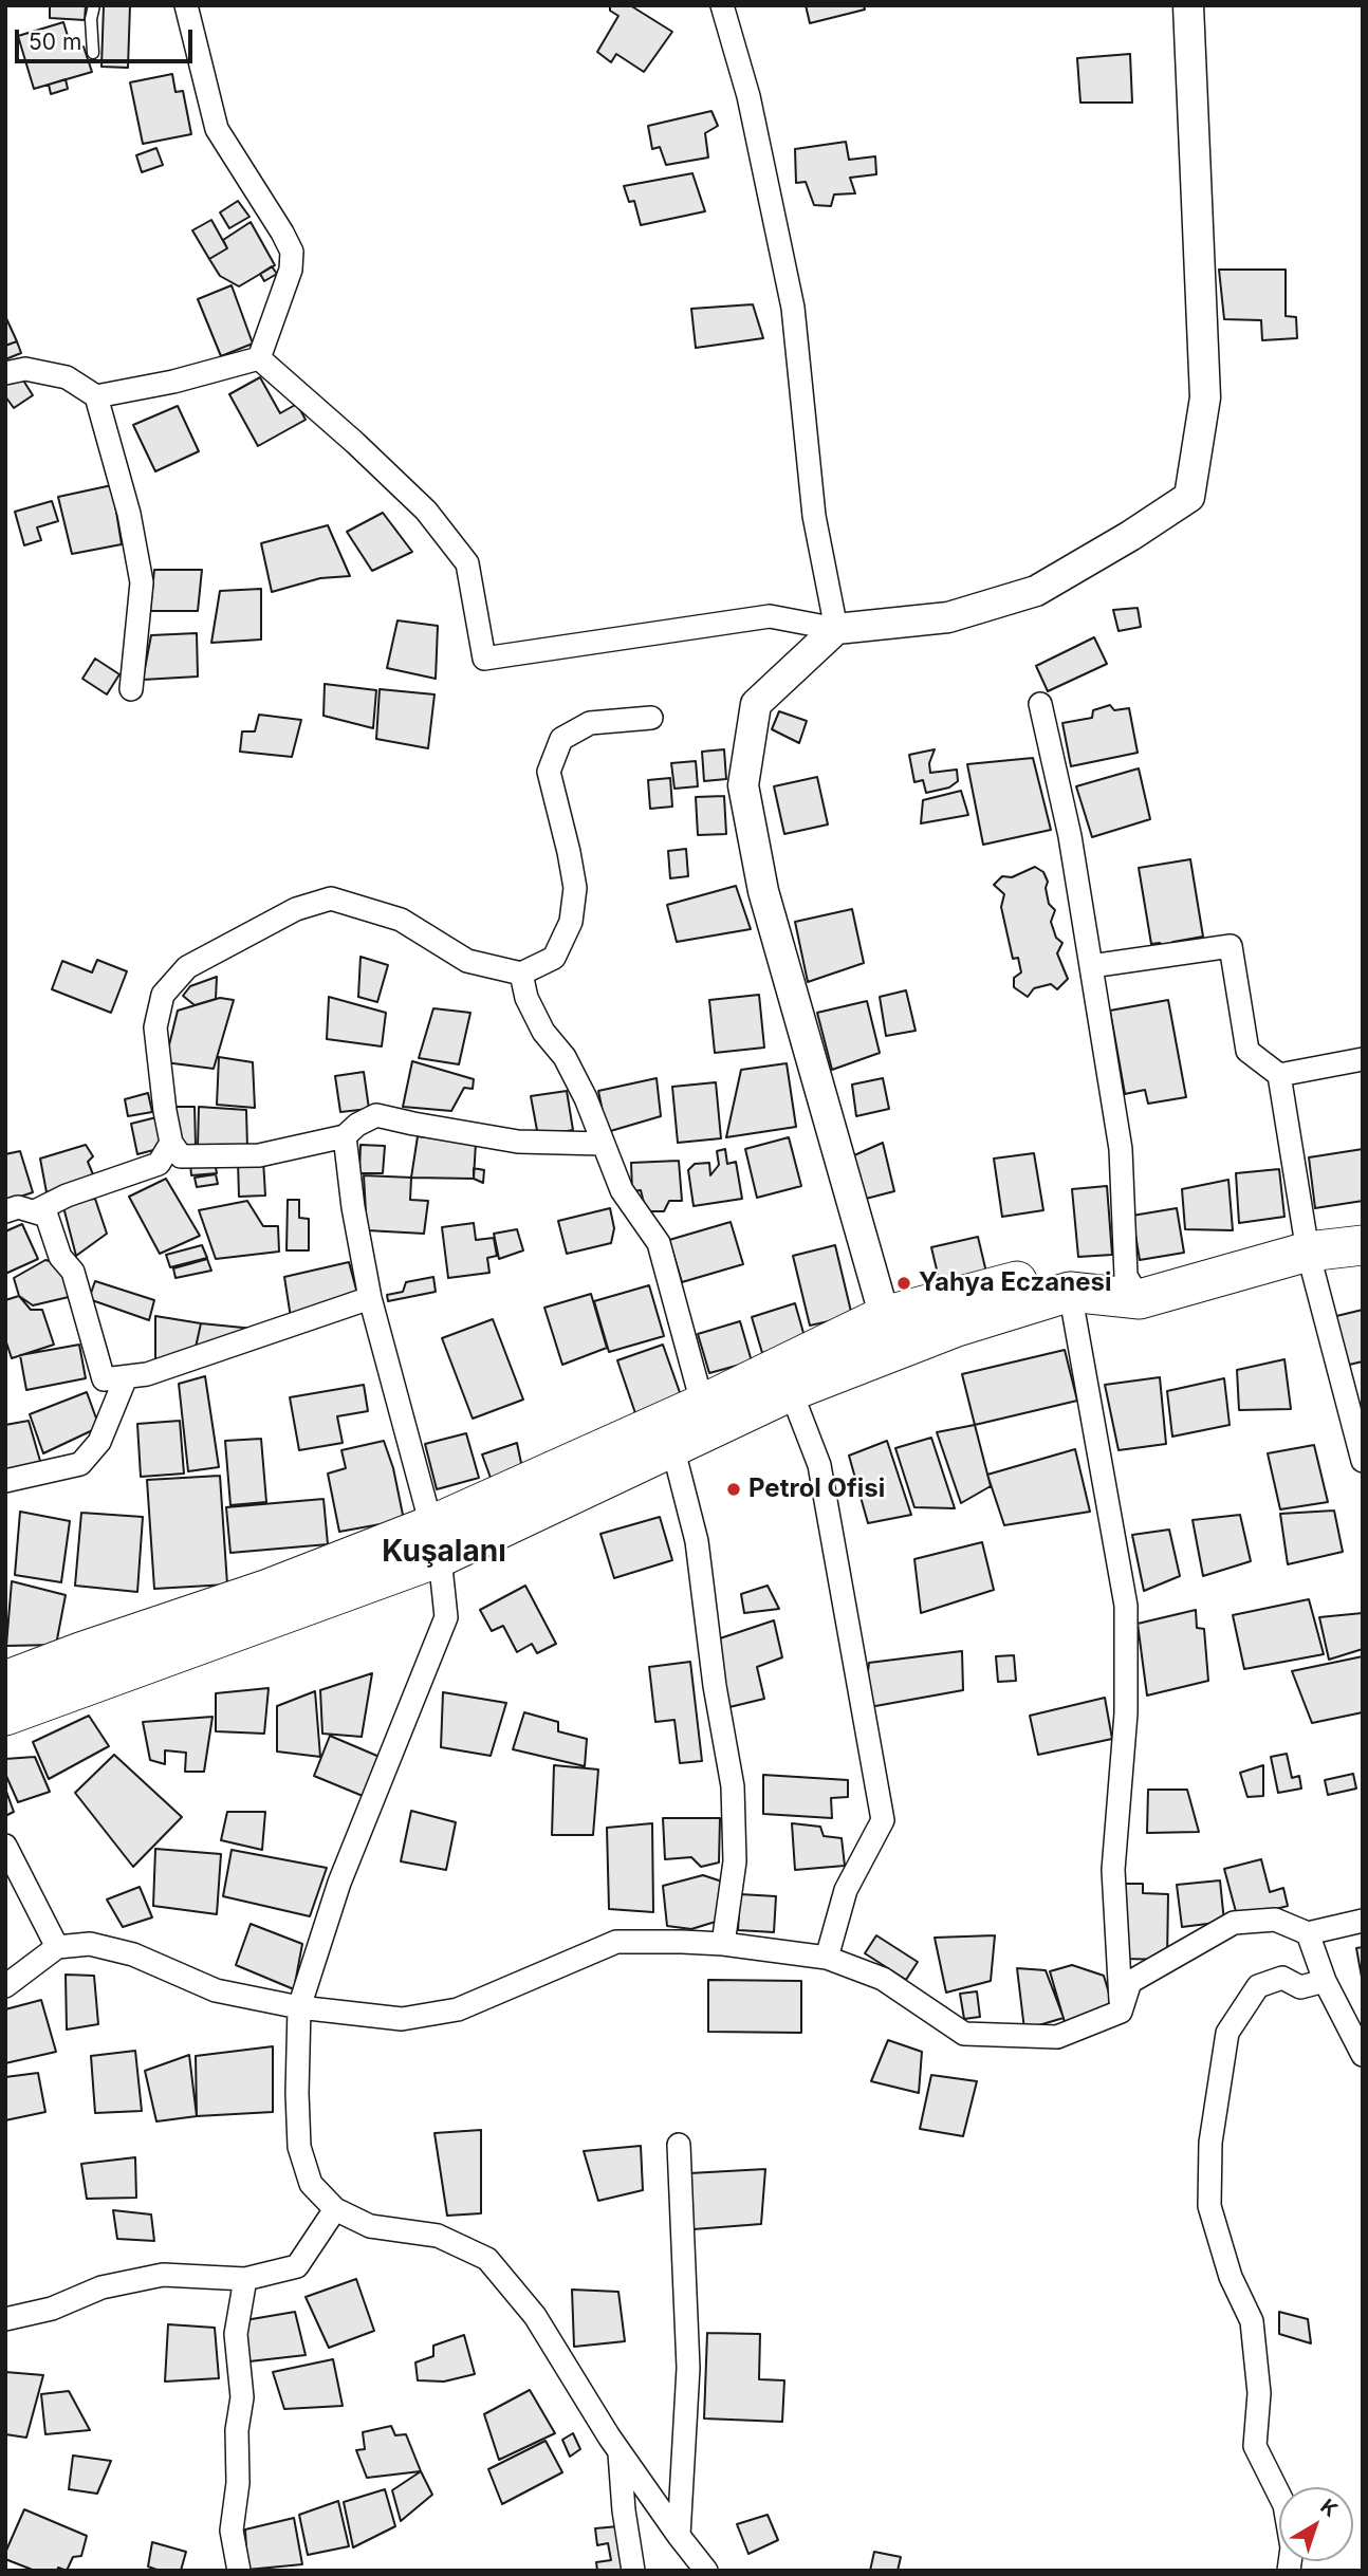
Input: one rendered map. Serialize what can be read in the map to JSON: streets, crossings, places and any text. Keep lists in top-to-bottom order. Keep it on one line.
{"districts":["Kuşalanı"],"places":["Yahya Eczanesi","Petrol Ofisi"],"scale_bar":"50 m","north":"top right"}
